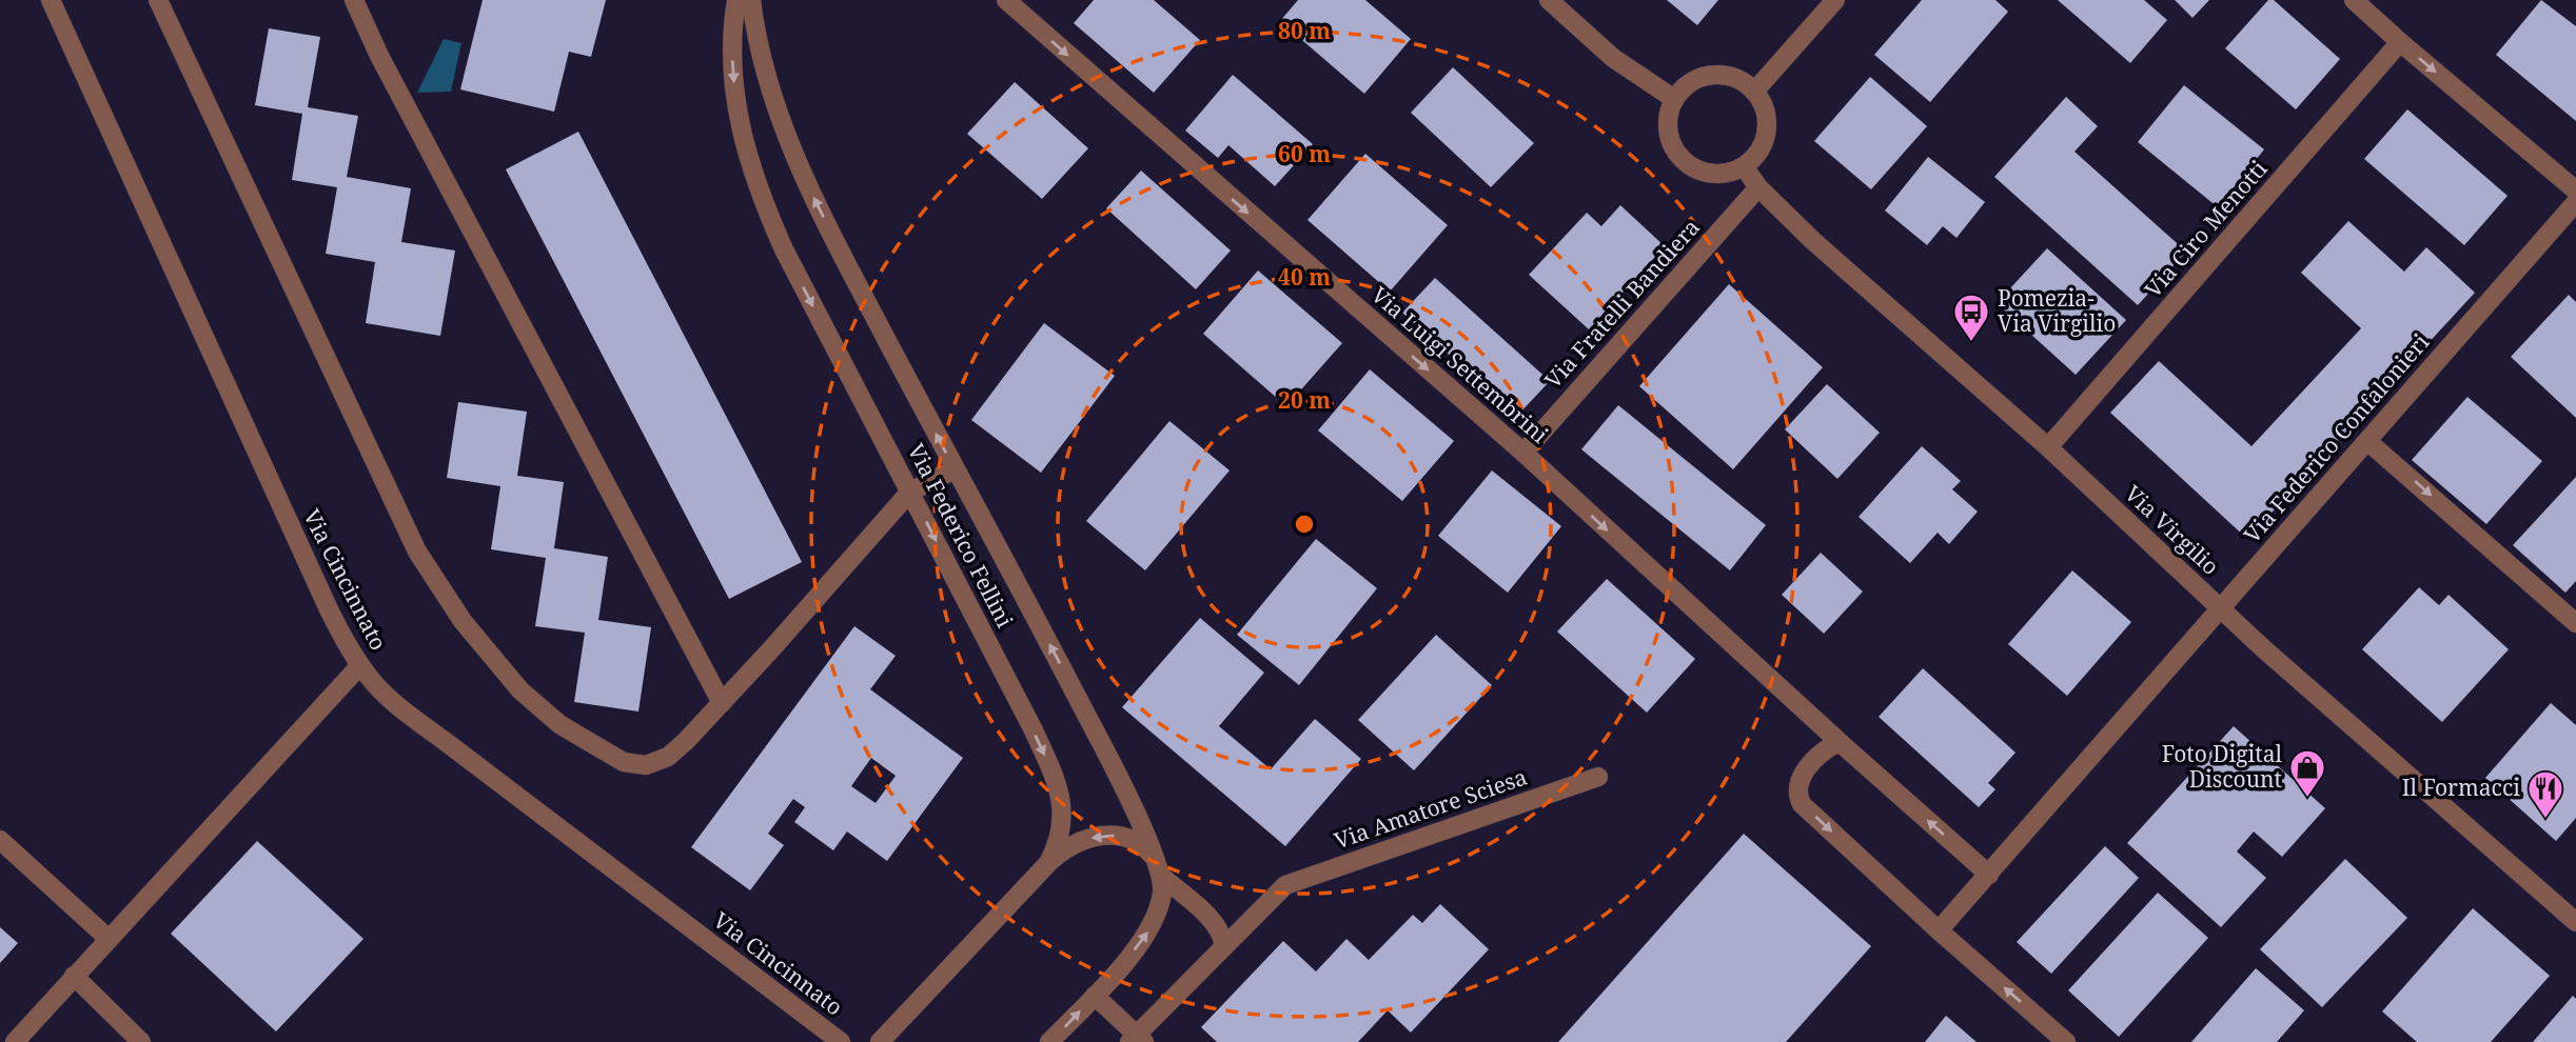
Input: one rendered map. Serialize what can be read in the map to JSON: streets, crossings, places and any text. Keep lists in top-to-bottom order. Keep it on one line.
{"streets":{"street":["Via Ciro Menotti","Via Fratelli Bandiera","Via Luigi Settembrini","Via Federico Confalonieri","Via Virgilio","Via Federico Fellini","Via Cincinnato","Via Amatore Sciesa"]},"crossings":[["Via Ciro Menotti","Via Virgilio"],["Via Fratelli Bandiera","Via Luigi Settembrini"],["Via Fratelli Bandiera","Via Virgilio"],["Via Luigi Settembrini","Via Federico Confalonieri"],["Via Federico Confalonieri","Via Virgilio"]],"places":{"bus stop":["Pomezia- Via Virgilio"],"shop":["Foto Digital Discount"],"restaurant":["Il Formacci"]},"rings":["80 m","60 m","40 m","20 m"]}
